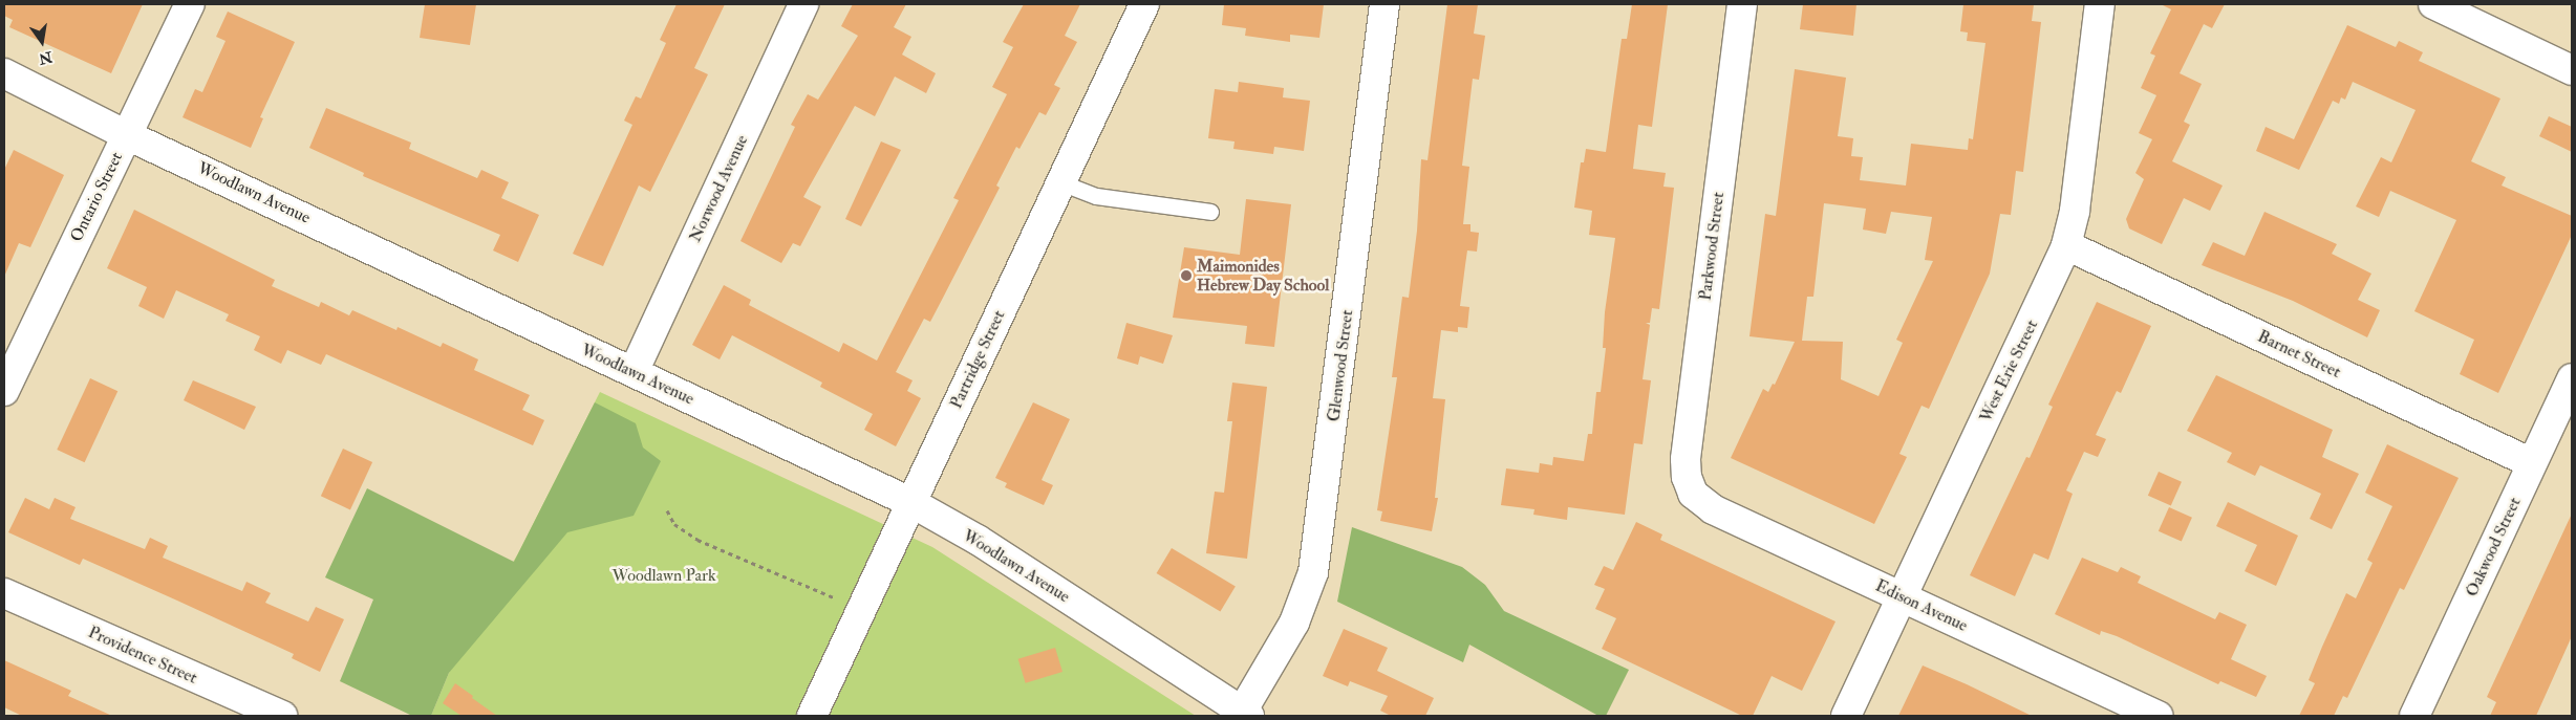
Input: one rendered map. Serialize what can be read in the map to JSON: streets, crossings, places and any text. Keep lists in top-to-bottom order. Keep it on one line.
{"streets":{"street":["Norwood Avenue","Woodlawn Avenue","Ontario Street","Parkwood Street","Barnet Street","Partridge Street","Glenwood Street","West Erie Street","Oakwood Street","Edison Avenue","Providence Street"]},"crossings":[["Norwood Avenue","Woodlawn Avenue"],["Woodlawn Avenue","Ontario Street"],["Woodlawn Avenue","Partridge Street"],["Woodlawn Avenue","Glenwood Street"],["Parkwood Street","Edison Avenue"],["Barnet Street","West Erie Street"],["Barnet Street","Oakwood Street"],["West Erie Street","Edison Avenue"]],"parks":["Woodlawn Park"],"places":["Maimonides Hebrew Day School"],"north":"bottom"}
